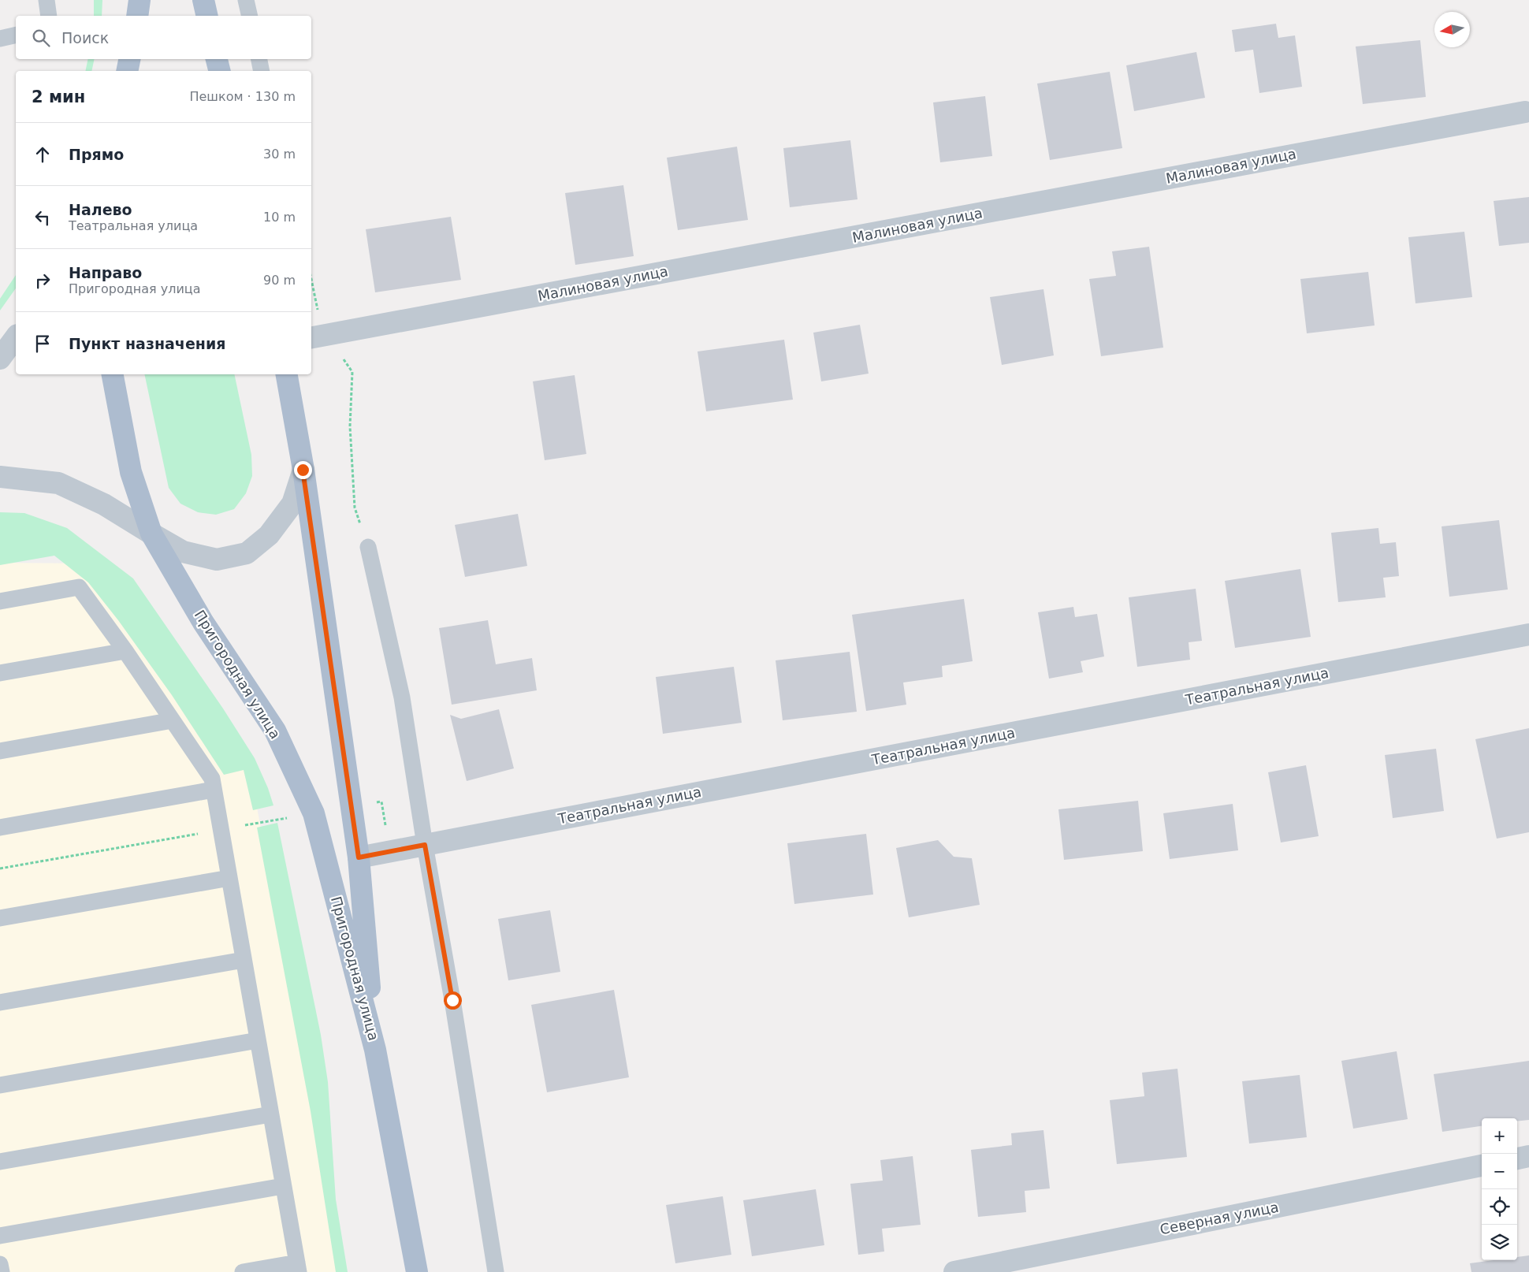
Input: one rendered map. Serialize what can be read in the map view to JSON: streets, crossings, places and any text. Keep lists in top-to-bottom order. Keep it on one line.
{"streets":{"main road":["Пригородная улица"],"street":["Малиновая улица","Театральная улица","Северная улица"]},"crossings":[["Пригородная улица","Театральная улица"]],"north":"left","page":{"search":"Поиск","heading":["2 мин","Пешком · 130 m"],"list":[["Прямо","30 m"],["Налево","Театральная улица","10 m"],["Направо","Пригородная улица","90 m"],"Пункт назначения"],"map_buttons":["+","−"]}}
